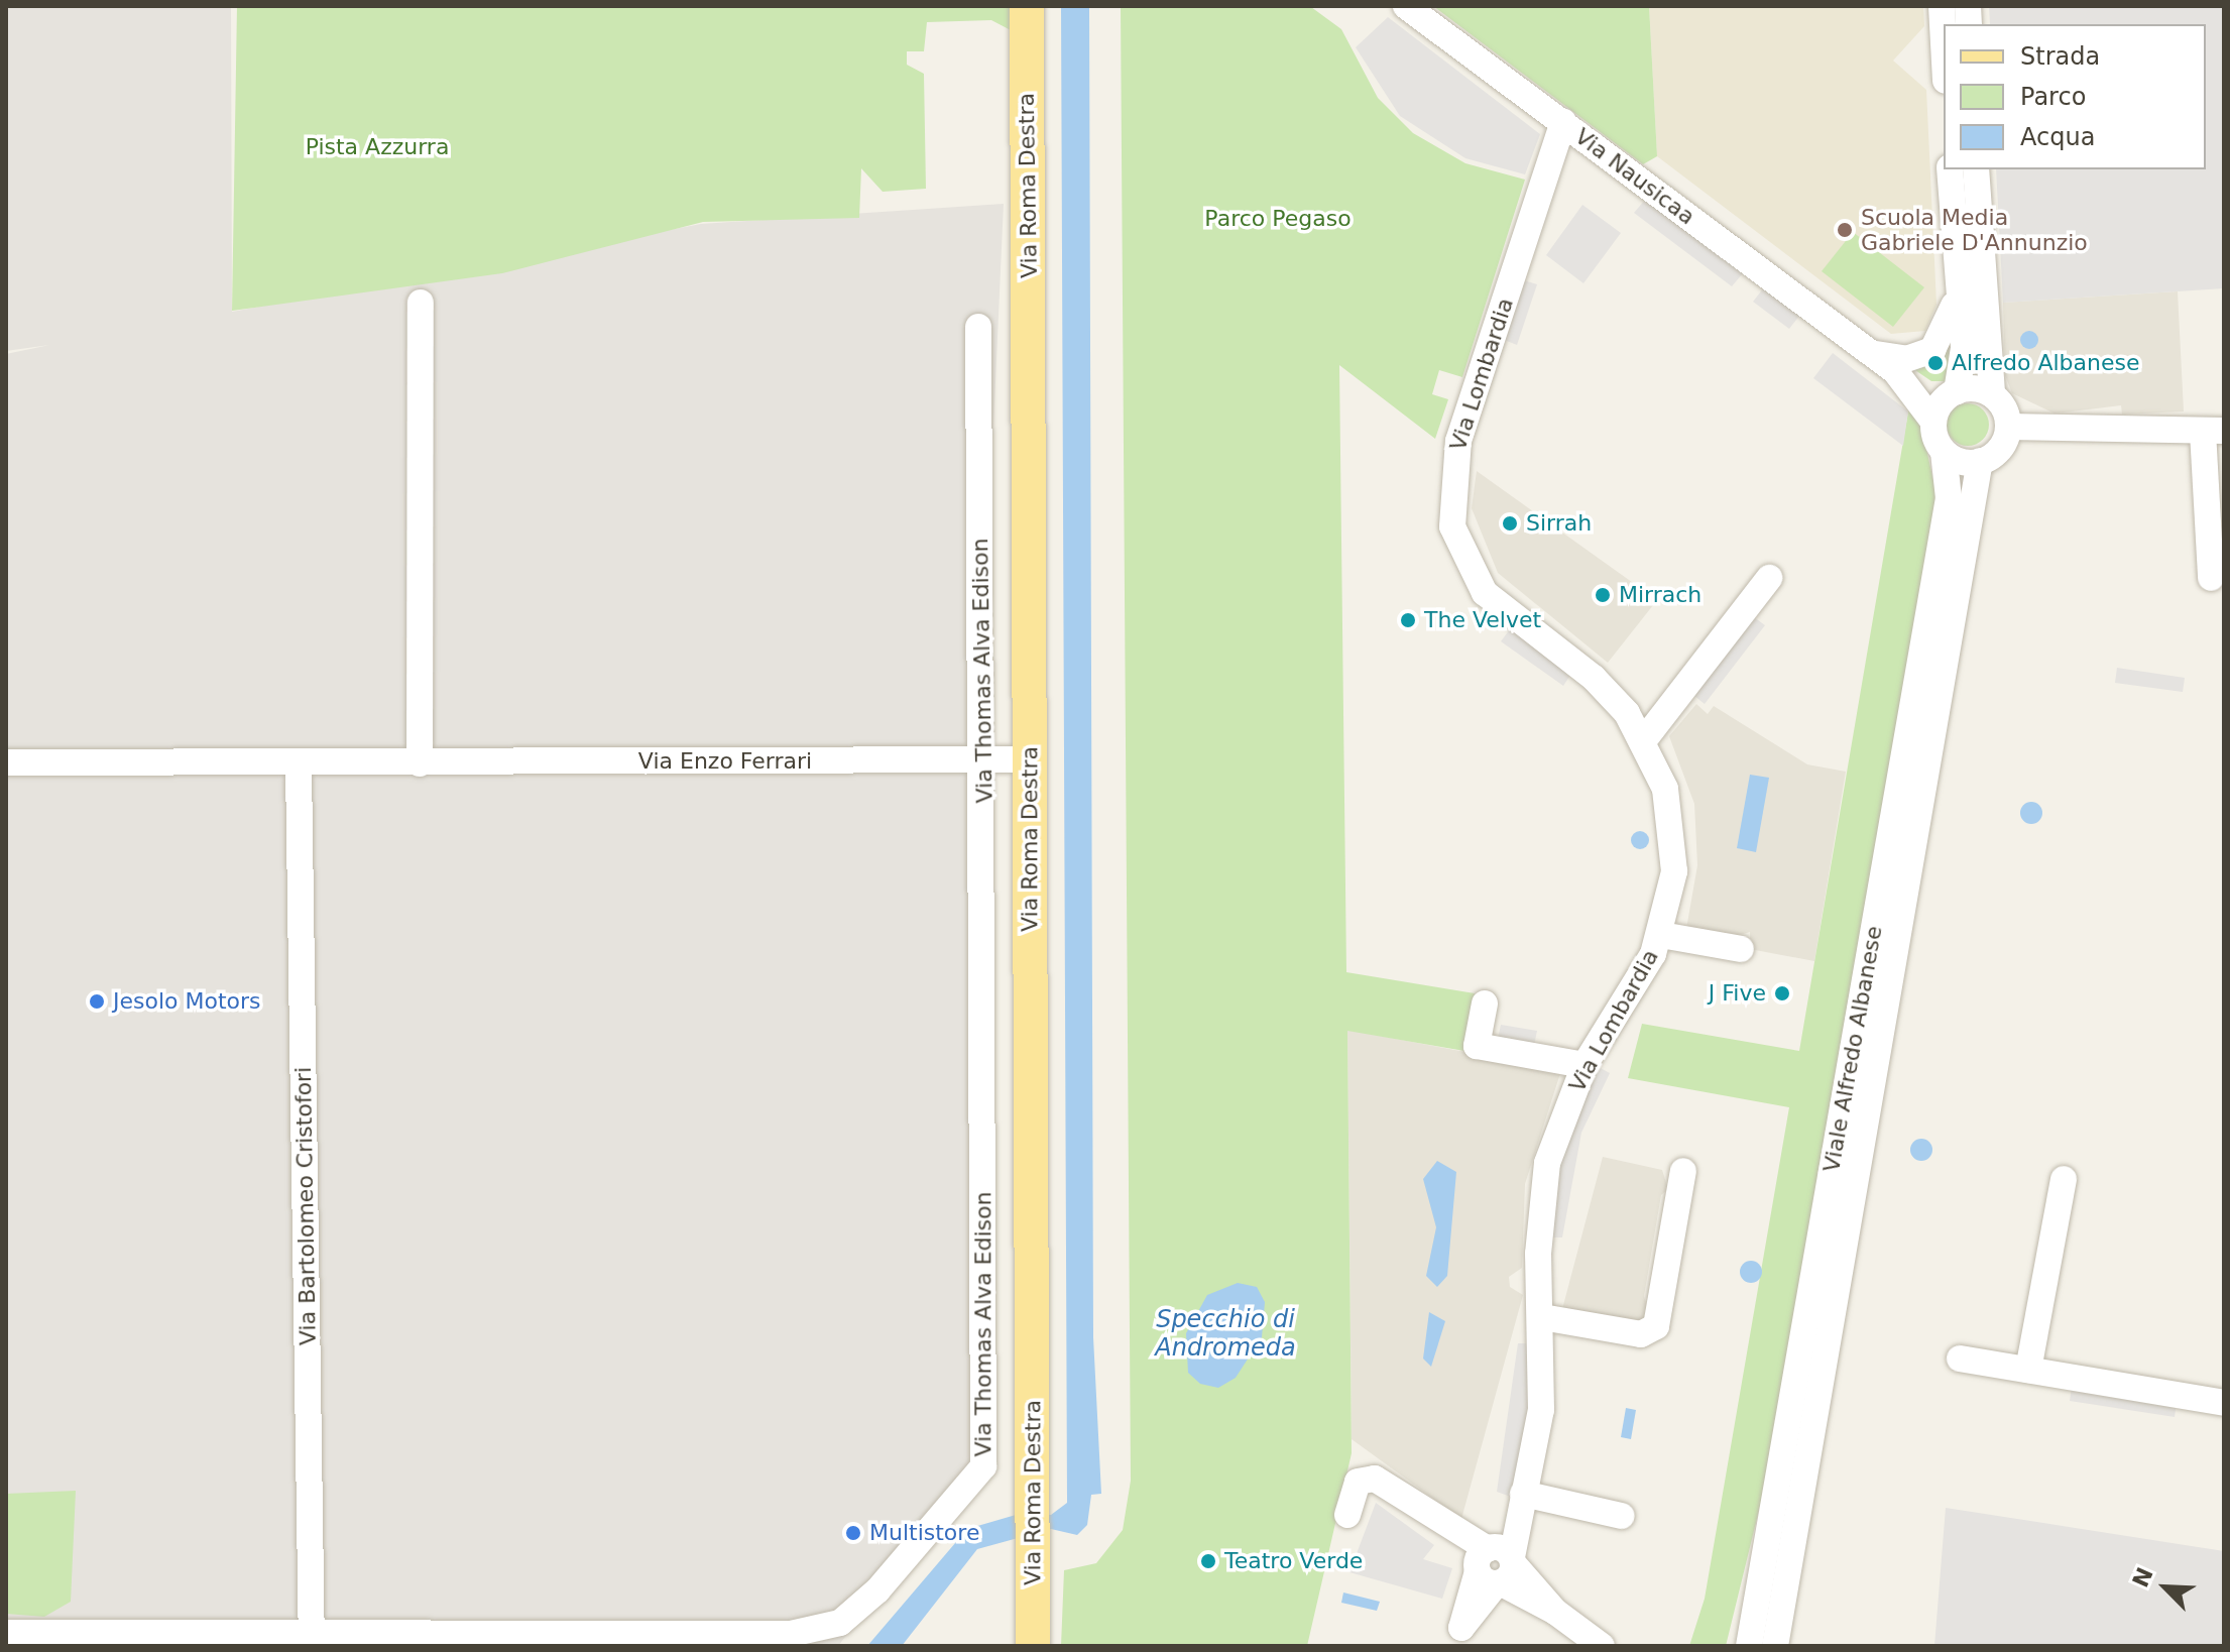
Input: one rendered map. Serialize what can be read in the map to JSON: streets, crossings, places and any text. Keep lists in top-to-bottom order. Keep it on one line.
{"streets":{"main road":["Via Roma Destra"],"street":["Via Nausicaa","Via Lombardia","Via Thomas Alva Edison","Via Enzo Ferrari","Viale Alfredo Albanese","Via Bartolomeo Cristofori"]},"crossings":[["Via Nausicaa","Via Lombardia"],["Via Nausicaa","Viale Alfredo Albanese"],["Via Roma Destra","Via Enzo Ferrari"],["Via Thomas Alva Edison","Via Enzo Ferrari"],["Via Thomas Alva Edison","Via Bartolomeo Cristofori"],["Via Enzo Ferrari","Via Bartolomeo Cristofori"]],"water":["Specchio di Andromeda"],"parks":["Pista Azzurra","Parco Pegaso"],"places":["Scuola Media Gabriele D'Annunzio","Alfredo Albanese","Sirrah","Mirrach","The Velvet","J Five","Jesolo Motors","Multistore","Teatro Verde"],"legend":["Strada","Parco","Acqua"],"north":"top left"}
